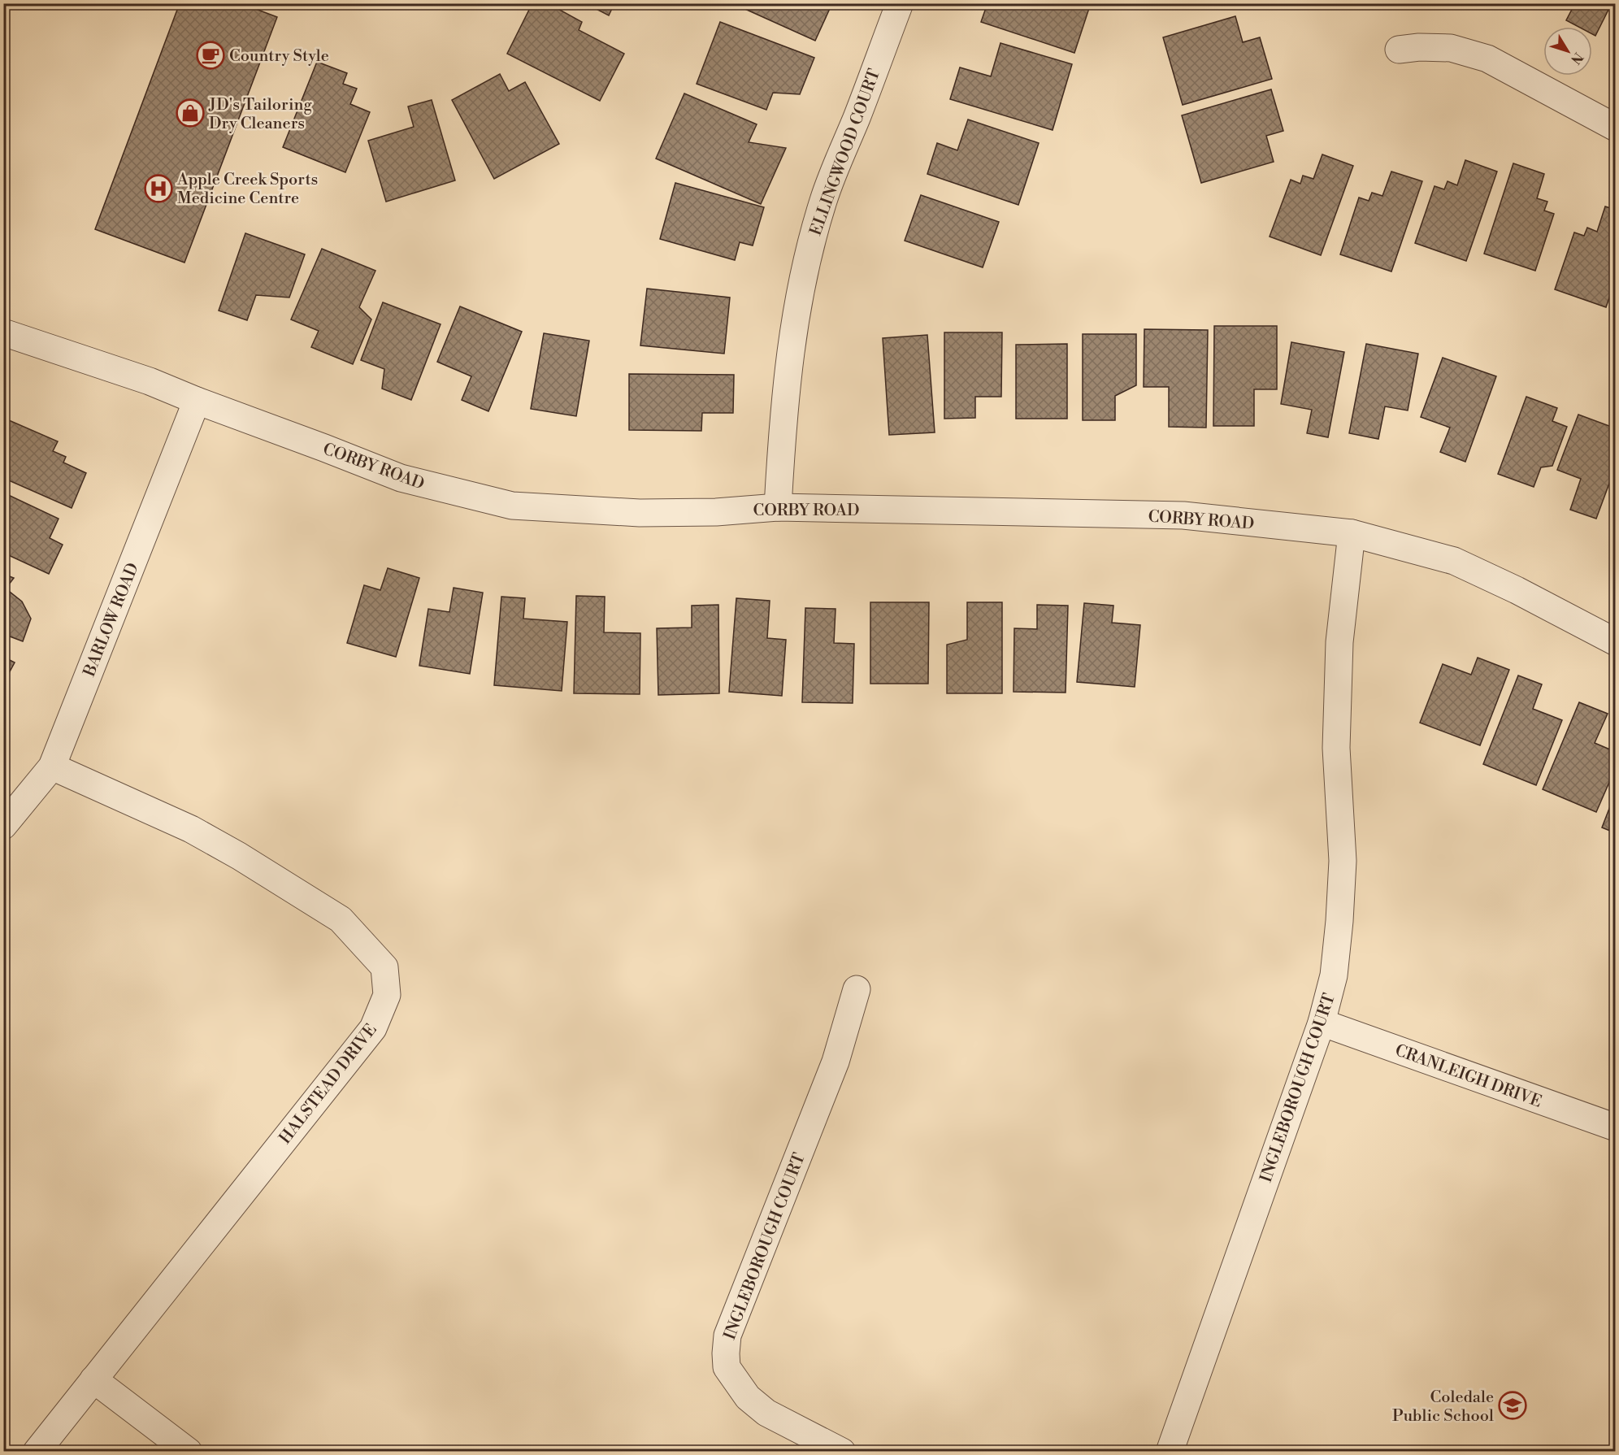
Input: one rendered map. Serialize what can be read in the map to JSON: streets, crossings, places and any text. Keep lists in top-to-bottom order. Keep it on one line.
{"streets":{"street":["ELLINGWOOD COURT","CORBY ROAD","BARLOW ROAD","CRANLEIGH DRIVE","HALSTEAD DRIVE","INGLEBOROUGH COURT"]},"crossings":[["ELLINGWOOD COURT","CORBY ROAD"],["CORBY ROAD","BARLOW ROAD"],["CORBY ROAD","INGLEBOROUGH COURT"],["BARLOW ROAD","HALSTEAD DRIVE"],["CRANLEIGH DRIVE","INGLEBOROUGH COURT"]],"places":{"cafe":["Country Style"],"shop":["JD's Tailoring Dry Cleaners"],"hospital":["Apple Creek Sports Medicine Centre"],"school or university":["Coledale Public School"]},"north":"bottom right"}
